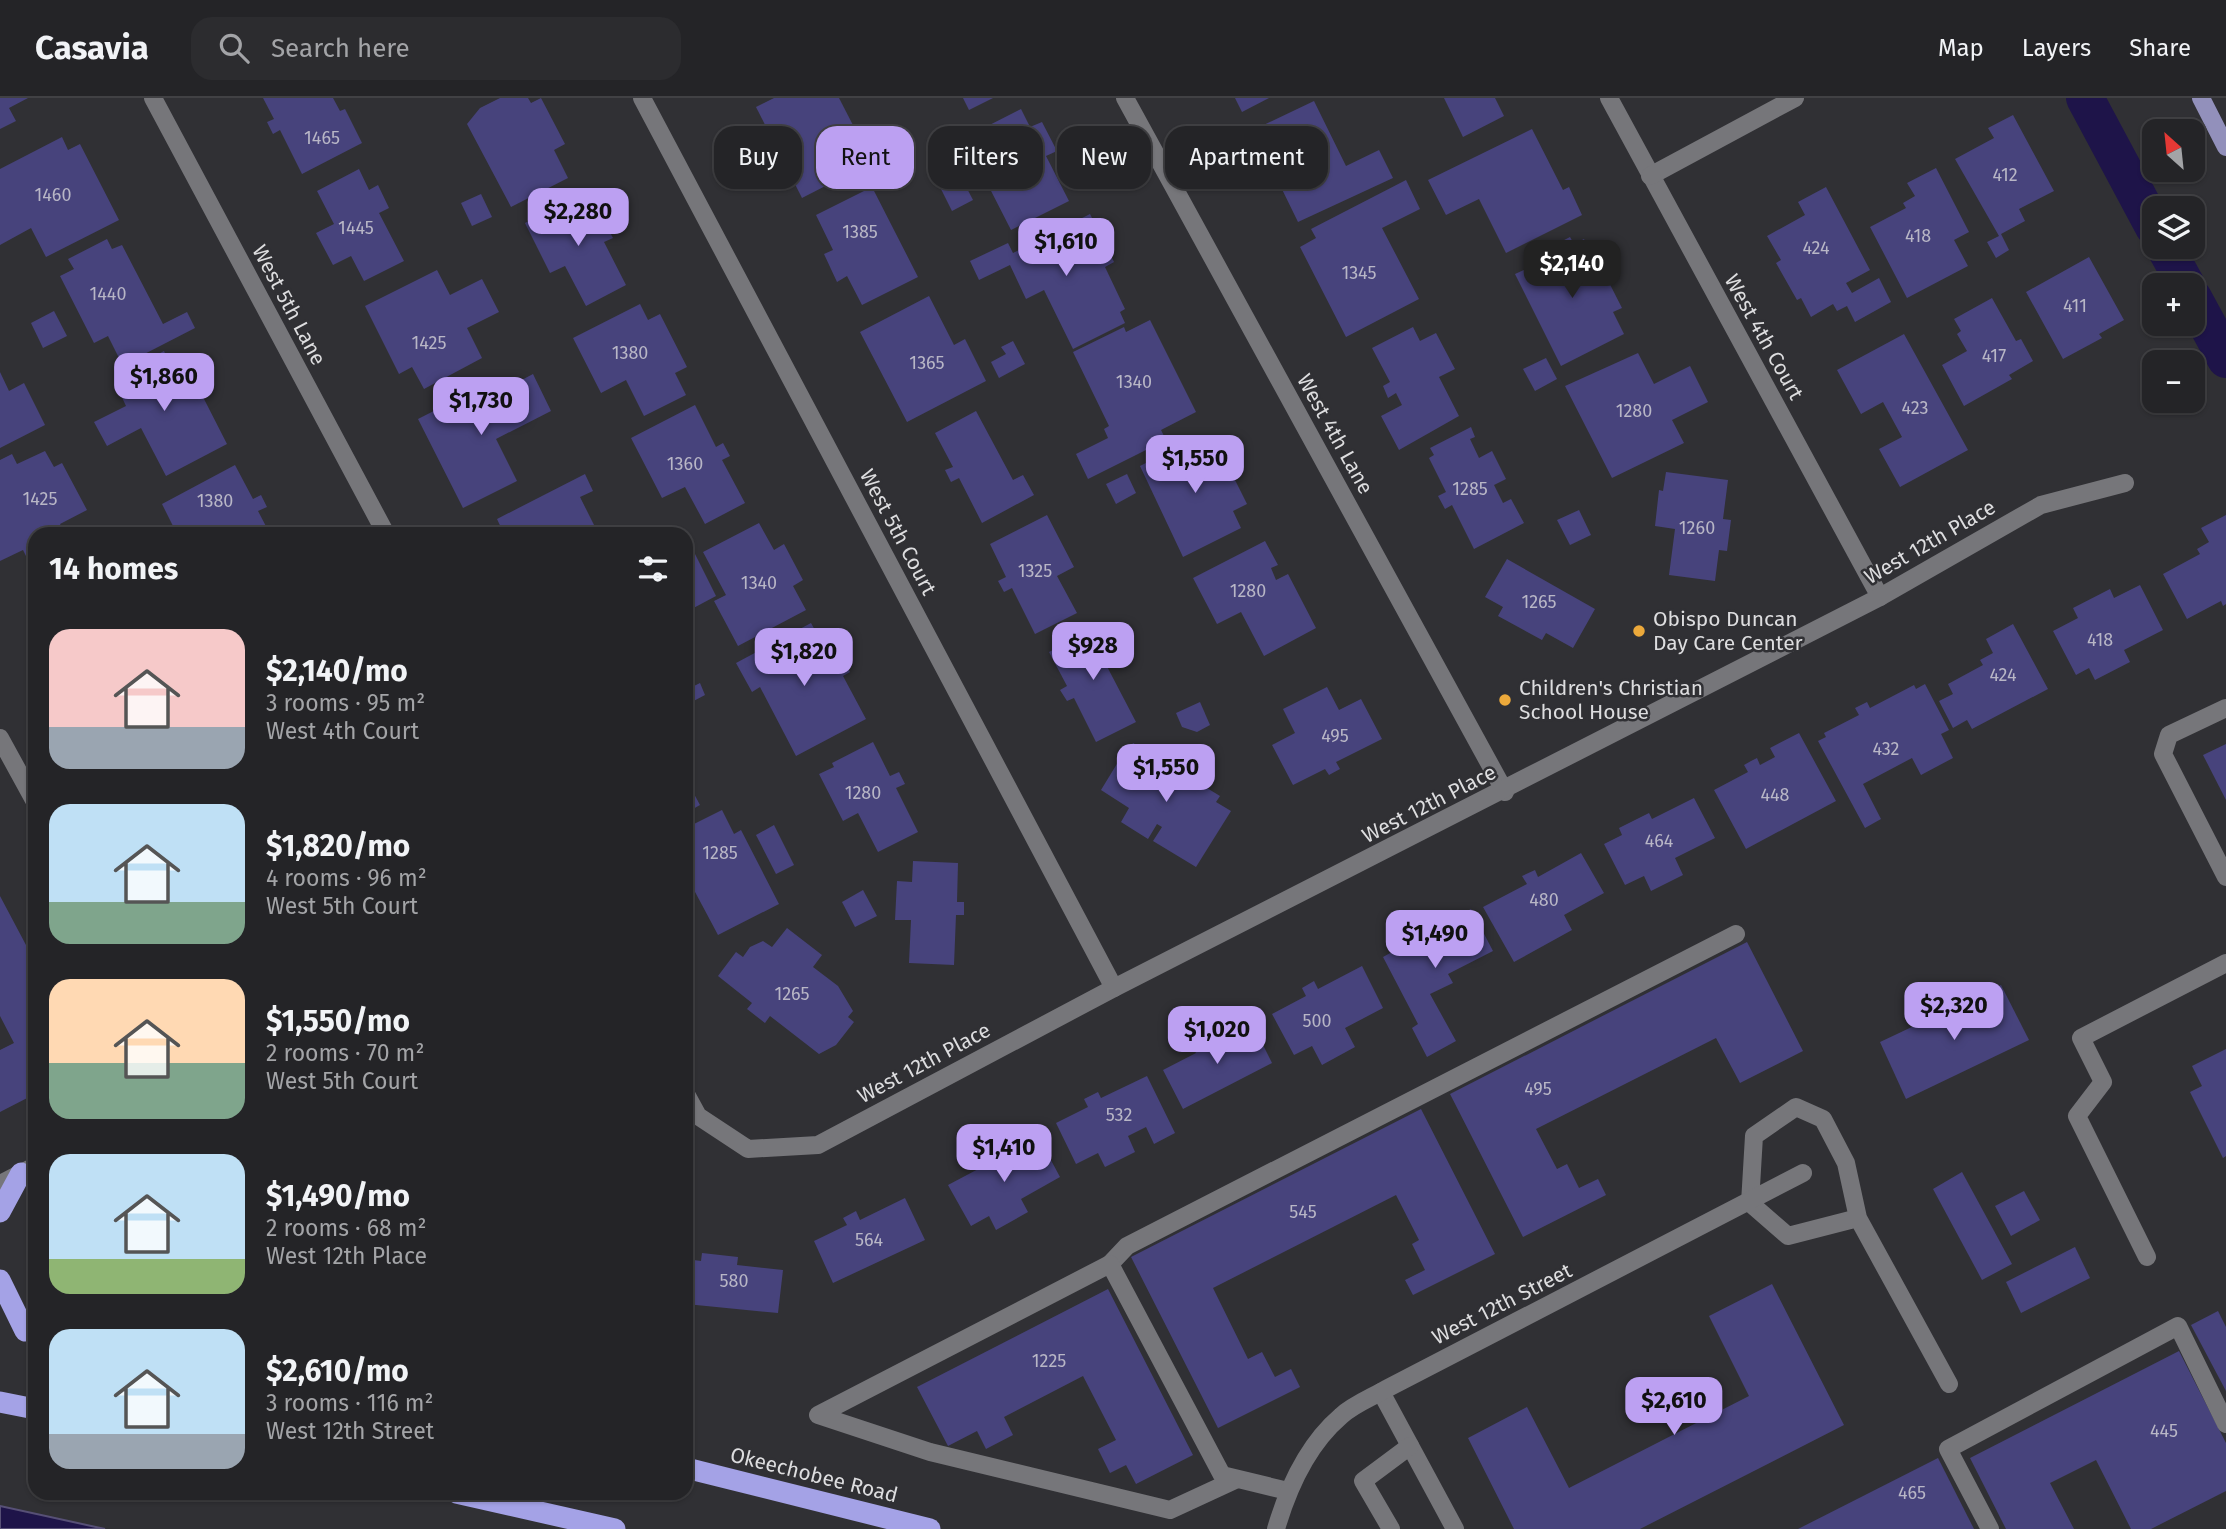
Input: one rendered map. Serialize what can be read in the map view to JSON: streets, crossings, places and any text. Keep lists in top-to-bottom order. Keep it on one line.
{"streets":{"highway":["Okeechobee Road"],"street":["West 5th Lane","West 4th Court","West 4th Lane","West 5th Court","West 12th Place","West 12th Street"]},"crossings":[["West 4th Court","West 12th Place"],["West 4th Lane","West 12th Place"],["West 5th Court","West 12th Place"]],"places":["Obispo Duncan Day Care Center","Children's Christian School House"],"house_numbers":["1465","412","1460","1445","1385","418","424","1345","1440","411","1425","1380","417","1365","1340","423","1280","1360","1285","1425","1380","1260","1325","1340","1280","1265","418","424","495","432","1280","448","464","1285","480","1265","500","495","532","545","564","580","1225","445","465"],"north":"top left","page":{"header":"Casavia","search":"Search here","nav":["Map","Layers","Share"],"map_buttons":["+","−"],"chip":["Buy","Rent","Filters","New","Apartment"],"price":["$2,280","$1,610","$2,140","$1,860","$1,730","$1,550","$928","$1,820","$1,550","$1,490","$2,320","$1,020","$1,410","$2,610"],"heading":"14 homes","list":[{"name":"$2,140/mo","note":"3 rooms · 95 m² · West 4th Court"},{"name":"$1,820/mo","note":"4 rooms · 96 m² · West 5th Court"},{"name":"$1,550/mo","note":"2 rooms · 70 m² · West 5th Court"},{"name":"$1,490/mo","note":"2 rooms · 68 m² · West 12th Place"},{"name":"$2,610/mo","note":"3 rooms · 116 m² · West 12th Street"}]}}
